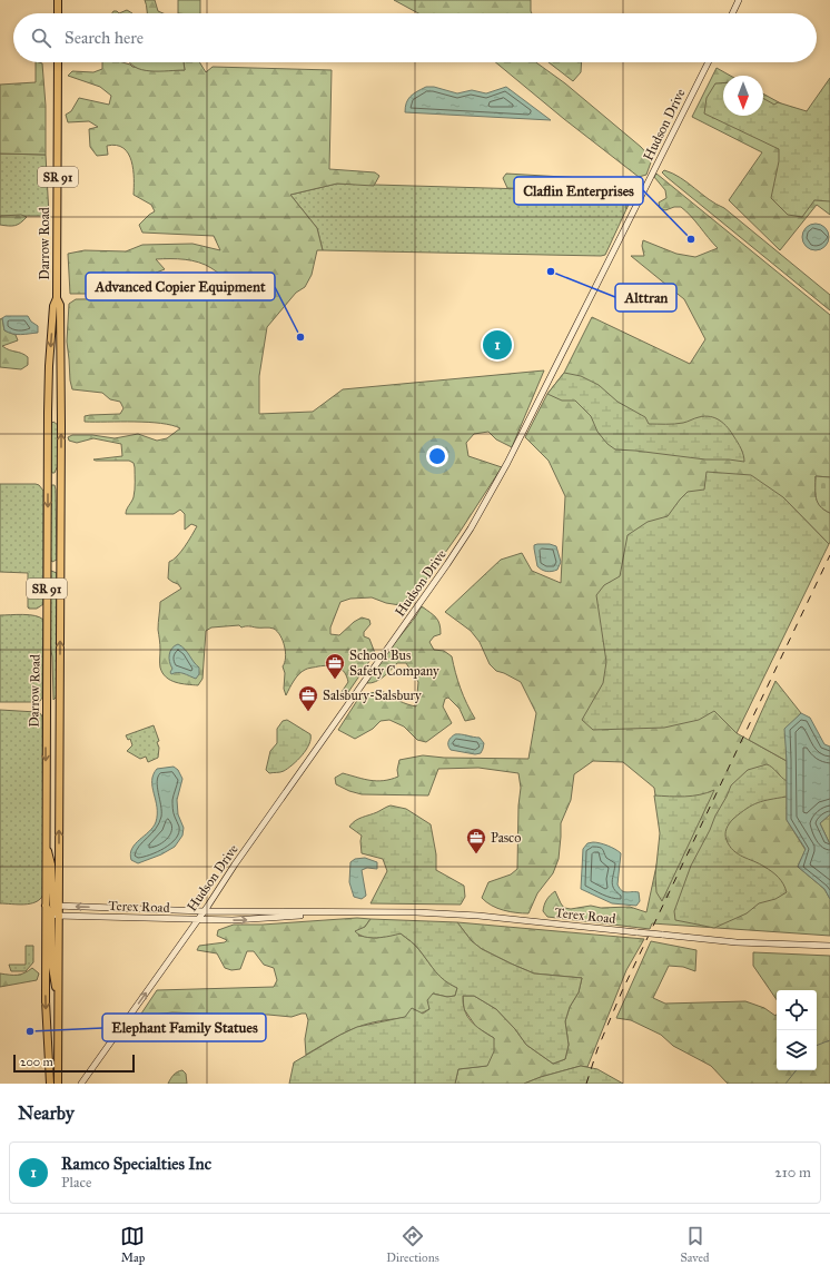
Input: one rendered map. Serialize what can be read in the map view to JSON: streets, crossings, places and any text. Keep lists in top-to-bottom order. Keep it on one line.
{"streets":{"main road":["Hudson Drive","SR 91","Darrow Road","Terex Road"]},"crossings":[["Hudson Drive","Terex Road"],["Darrow Road","Terex Road"]],"places":{"other":["Claflin Enterprises","Alttran","Advanced Copier Equipment","Elephant Family Statues"],"office":["School Bus Safety Company","Salsbury-Salsbury","Pasco"]},"scale_bar":"200 m","north":"bottom","page":{"search":"Search here","pins":"1","scale":"200 m","heading":"Nearby","list":[{"mark":"1","name":"Ramco Specialties Inc","note":"Place","value":"210 m"}],"nav":["Map","Directions","Saved"]}}
